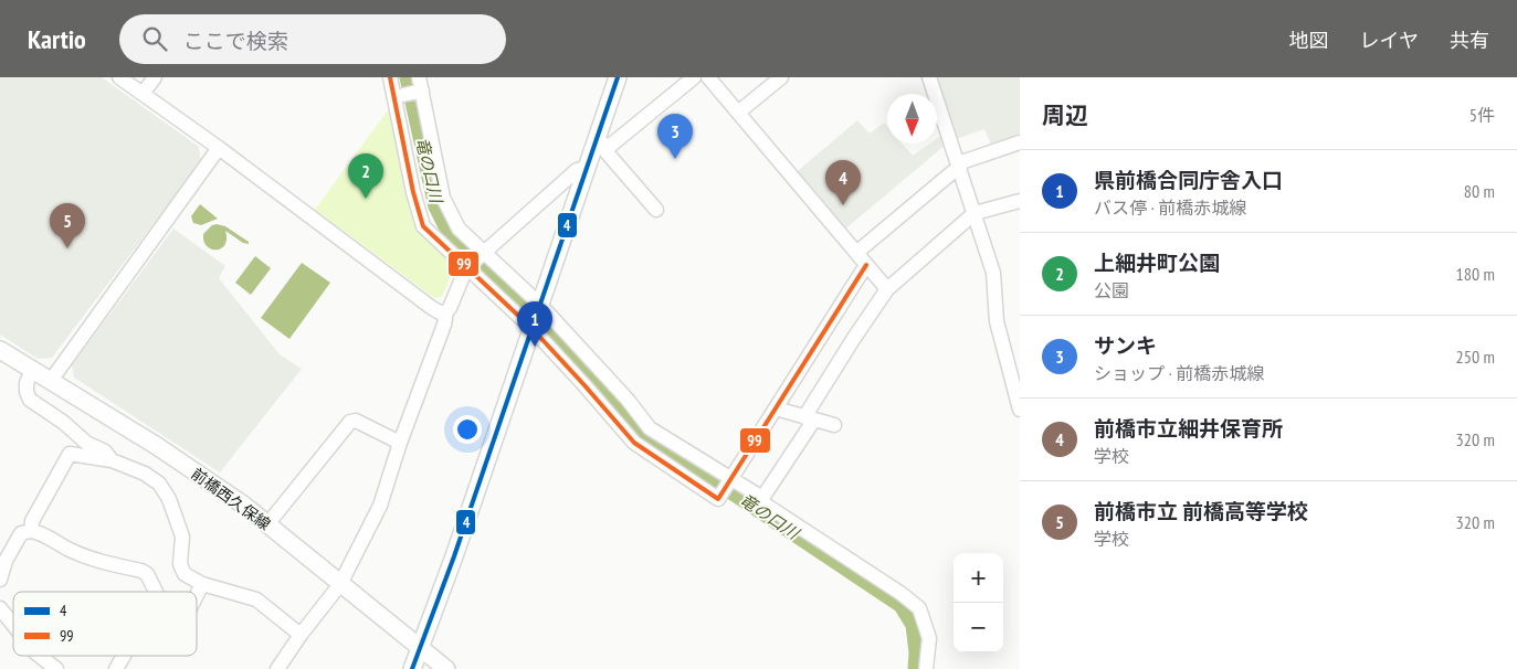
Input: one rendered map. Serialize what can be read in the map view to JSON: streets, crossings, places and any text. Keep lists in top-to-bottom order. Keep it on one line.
{"streets":{"main road":["前橋西久保線"]},"water":["竜の口川"],"lines":["transit line 4","transit line 99"],"legend":["4","99"],"north":"bottom","page":{"header":"Kartio","search":"ここで検索","nav":["地図","レイヤ","共有"],"heading":["周辺","5件"],"pins":["3","2","4","5","1"],"list":[{"mark":"1","name":"県前橋合同庁舎入口","note":"バス停 · 前橋赤城線","value":"80 m"},{"mark":"2","name":"上細井町公園","note":"公園","value":"180 m"},{"mark":"3","name":"サンキ","note":"ショップ · 前橋赤城線","value":"250 m"},{"mark":"4","name":"前橋市立細井保育所","note":"学校","value":"320 m"},{"mark":"5","name":"前橋市立 前橋高等学校","note":"学校","value":"320 m"}],"map_buttons":["+","−"]}}
